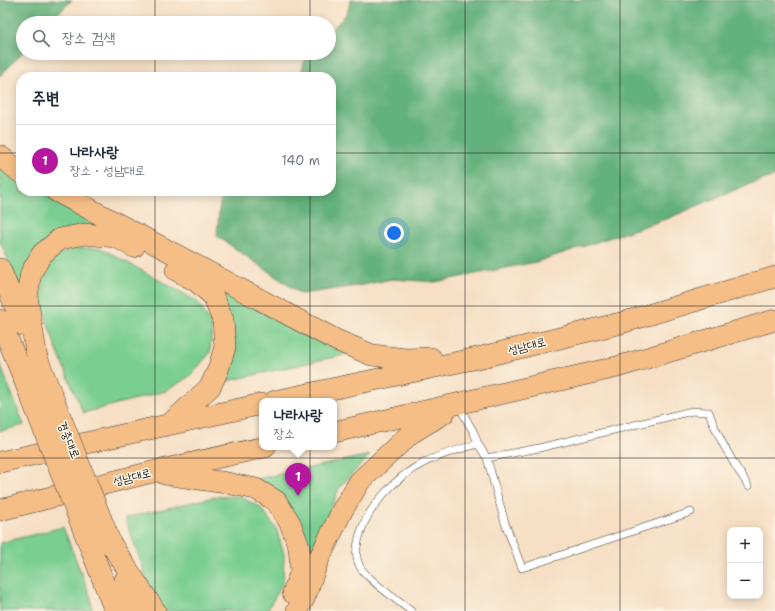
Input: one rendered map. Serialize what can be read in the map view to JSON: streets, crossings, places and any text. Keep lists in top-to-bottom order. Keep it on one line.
{"streets":{"main road":["성남대로","경충대로"]},"page":{"search":"장소 검색","heading":"주변","list":[{"mark":"1","name":"나라사랑","note":"장소 · 성남대로","value":"140 m"}],"popup":["나라사랑","장소"],"pins":"1","map_buttons":["+","−"]}}
